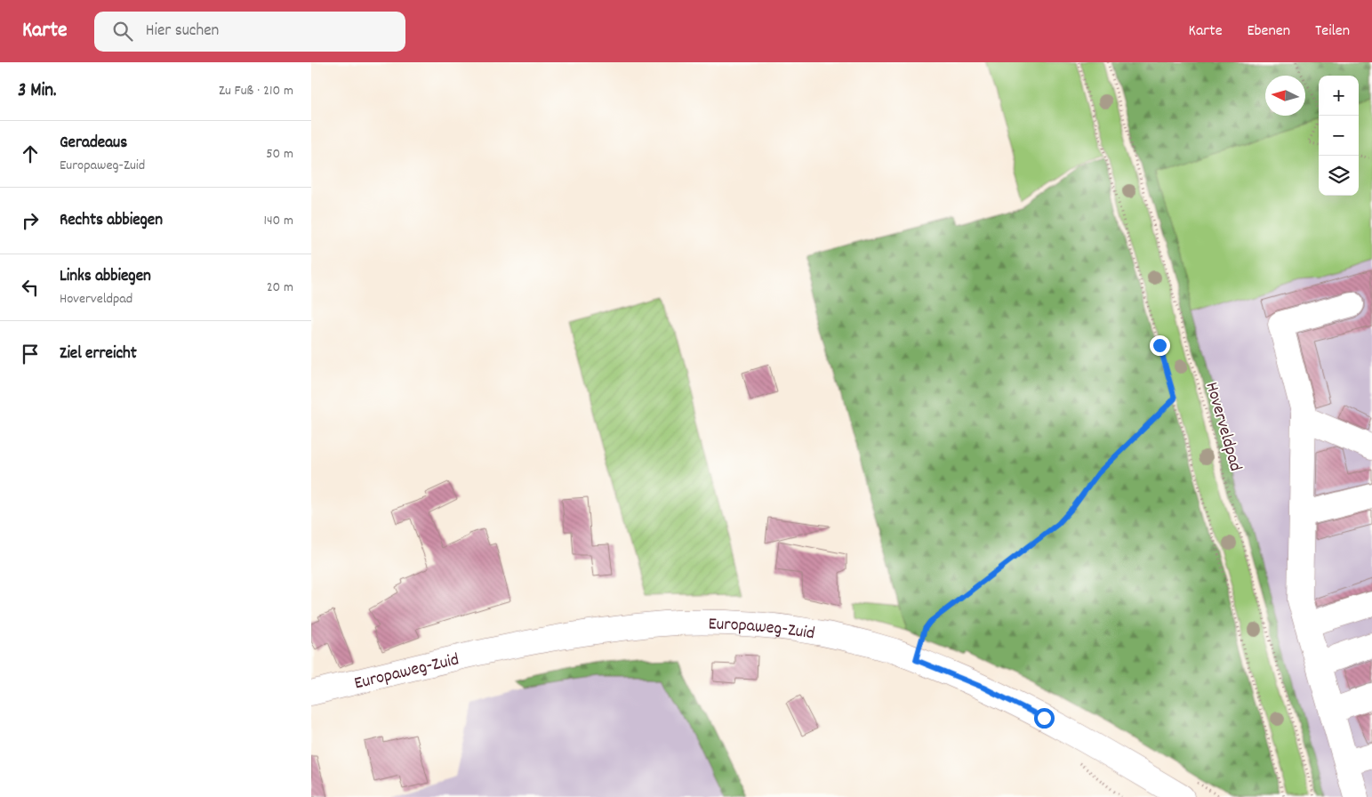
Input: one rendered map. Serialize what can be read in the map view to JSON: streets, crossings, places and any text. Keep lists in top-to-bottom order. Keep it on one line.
{"streets":{"street":["Europaweg-Zuid"],"path":["Hoverveldpad"]},"north":"left","page":{"header":"Karte","search":"Hier suchen","nav":["Karte","Ebenen","Teilen"],"heading":["3 Min.","Zu Fuß · 210 m"],"map_buttons":["+","−"],"list":[["Geradeaus","Europaweg-Zuid","50 m"],["Rechts abbiegen","140 m"],["Links abbiegen","Hoverveldpad","20 m"],"Ziel erreicht"]}}
